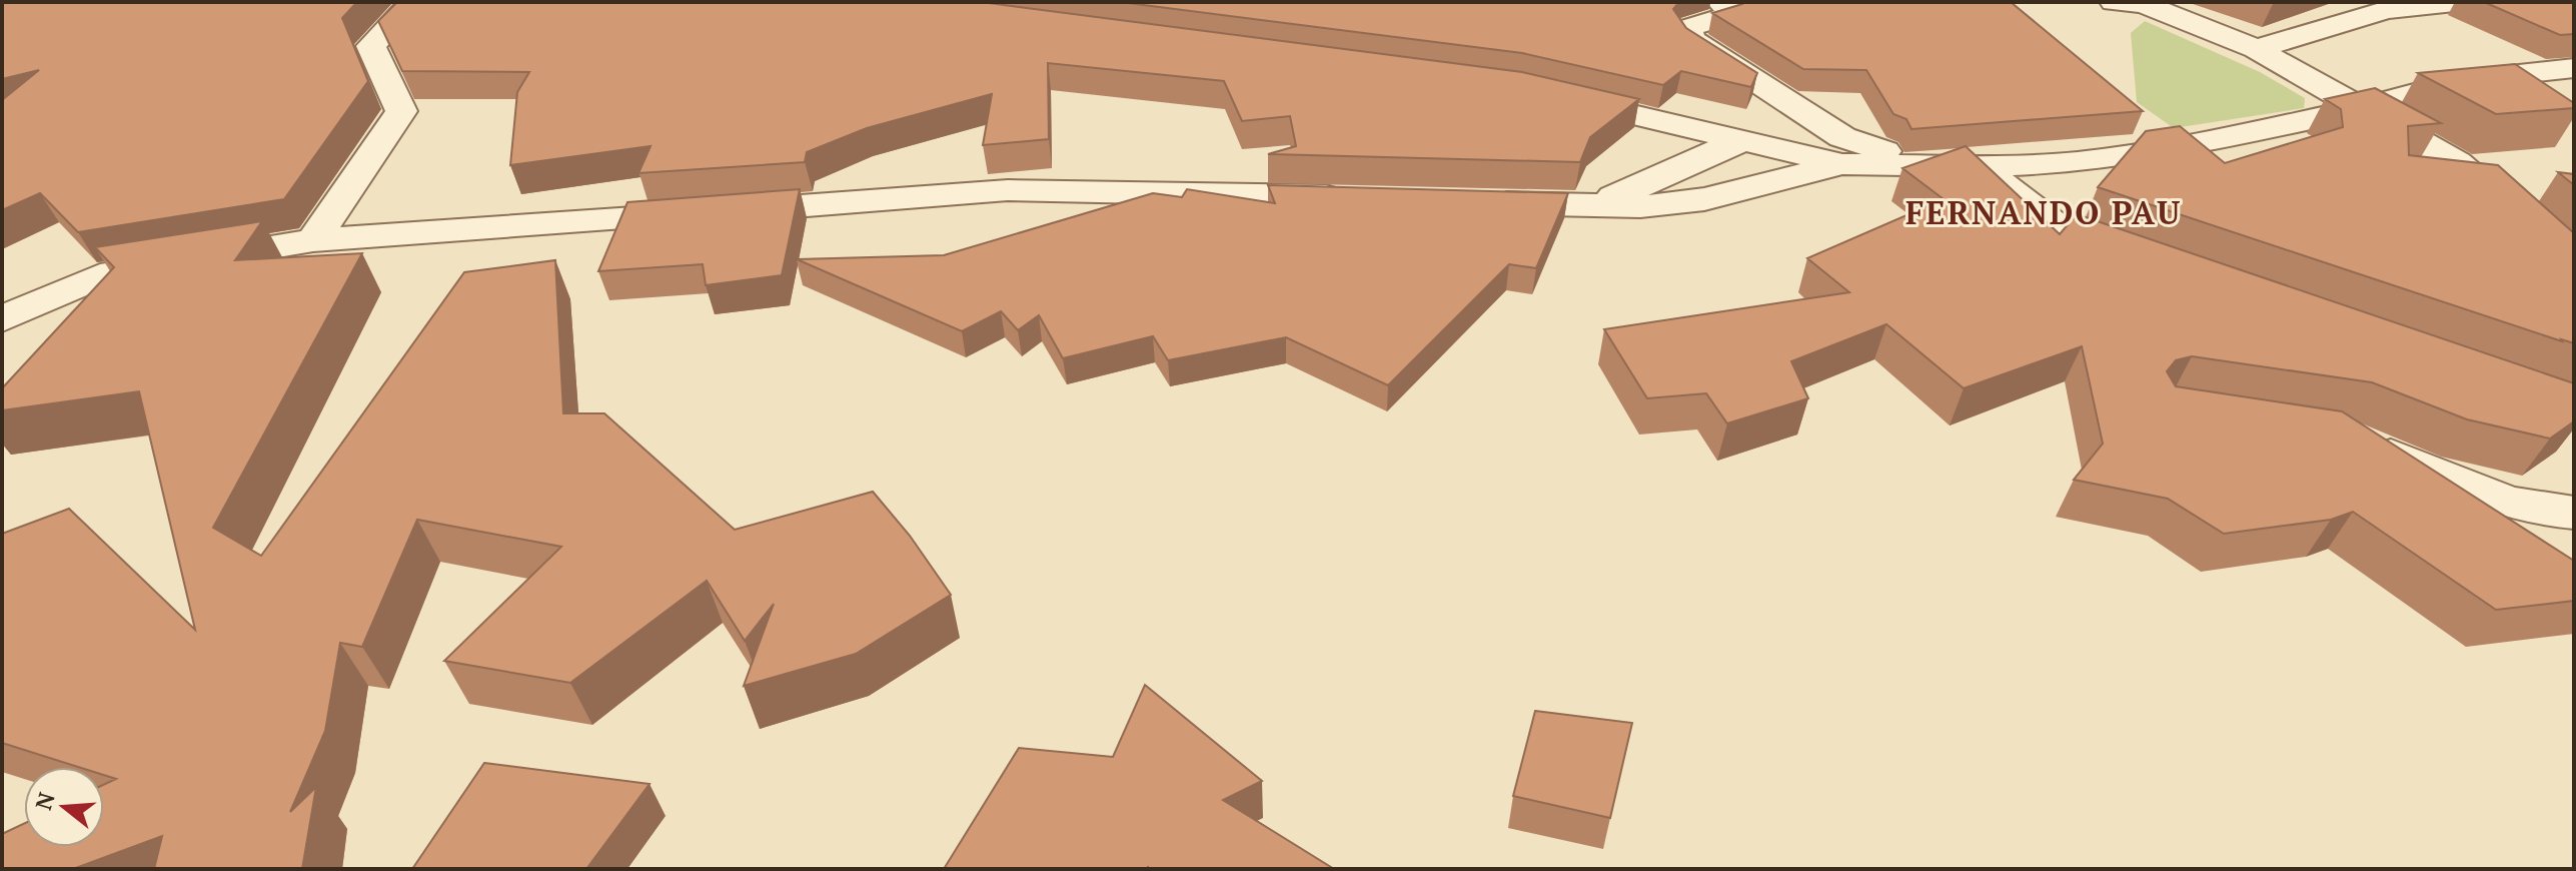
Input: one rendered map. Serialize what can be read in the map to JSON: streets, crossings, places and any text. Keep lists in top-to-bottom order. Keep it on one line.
{"districts":["FERNANDO PAU"],"north":"left"}
